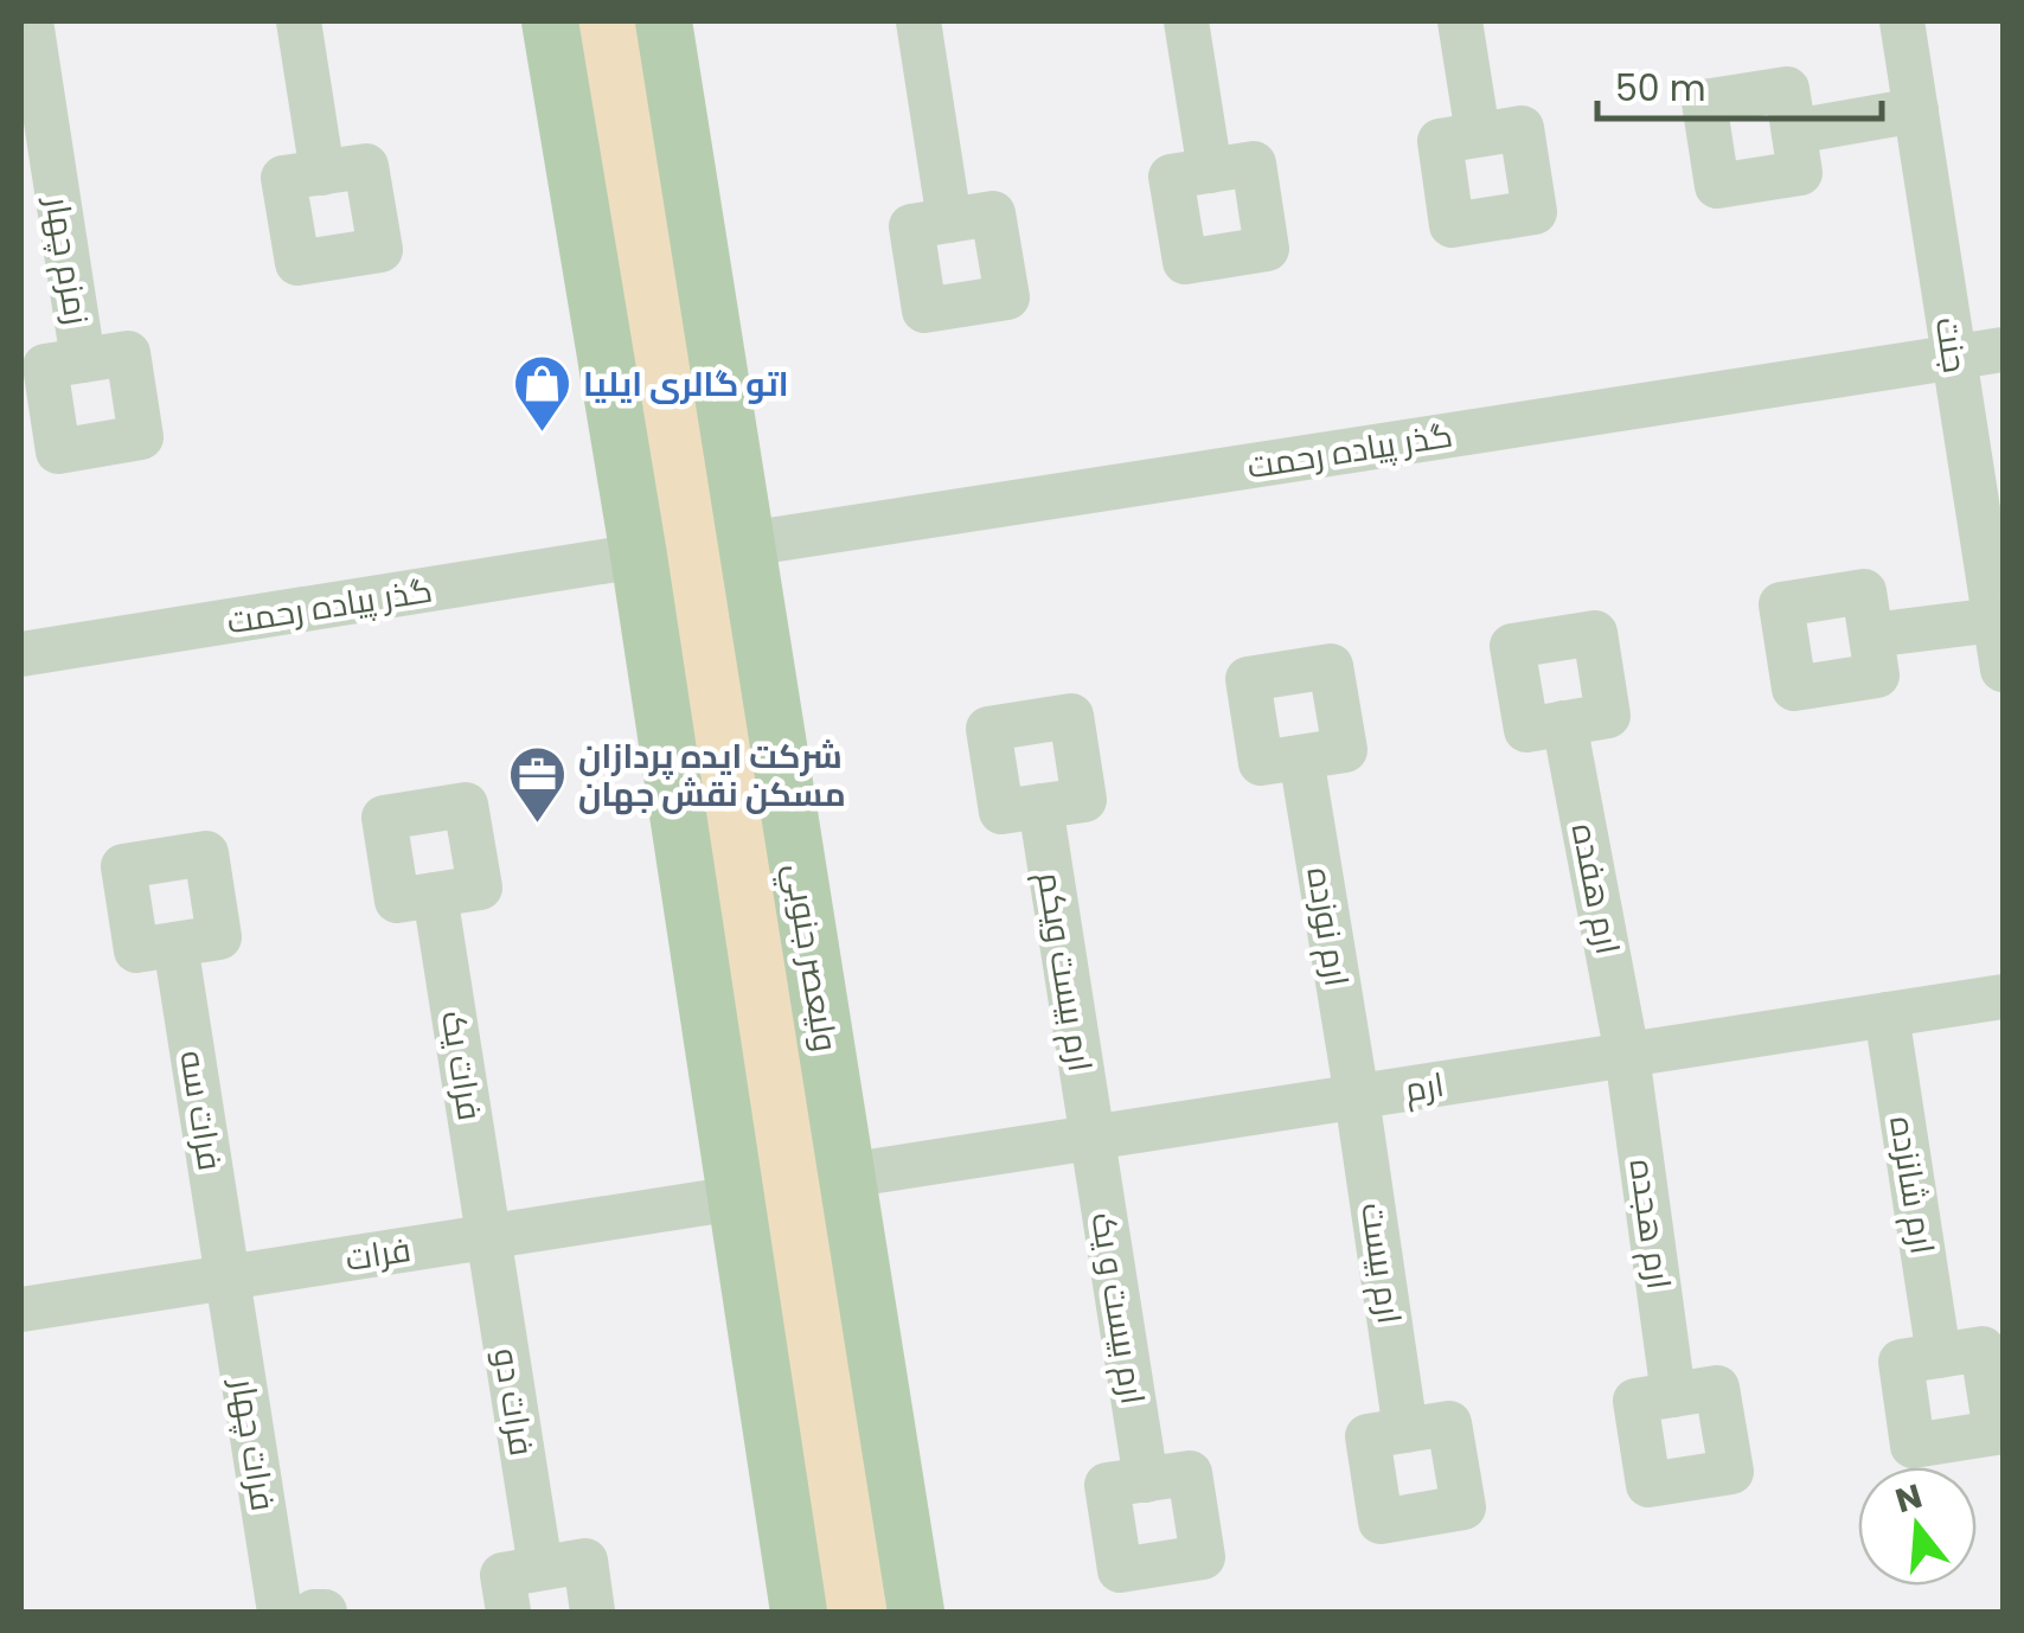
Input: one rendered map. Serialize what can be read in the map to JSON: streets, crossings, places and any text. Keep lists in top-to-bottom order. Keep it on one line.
{"streets":{"main road":["وليعصر جنوبي"],"street":["زمزم چهار","جنت","گذر پیاده رحمت","ارم هفده","ارم نوزده","ارم بیست ویکم","فرات یک","ارم","فرات سه","ارم شانزده","ارم هجده","فرات","ارم بیست","ارم بیست و یک","فرات دو","فرات چهار"]},"crossings":[["جنت","گذر پیاده رحمت"],["گذر پیاده رحمت","وليعصر جنوبي"],["ارم هفده","ارم"],["ارم هفده","ارم هجده"],["ارم نوزده","ارم"],["ارم نوزده","ارم بیست"],["وليعصر جنوبي","ارم"],["ارم بیست ویکم","ارم"],["ارم بیست ویکم","ارم بیست و یک"],["فرات یک","فرات"],["فرات یک","فرات دو"],["ارم","ارم شانزده"],["ارم","ارم هجده"],["ارم","ارم بیست"],["ارم","ارم بیست و یک"],["فرات سه","فرات"],["فرات سه","فرات چهار"],["فرات","فرات دو"],["فرات","فرات چهار"]],"places":{"shop":["اتو گالری ایلیا"],"office":["شرکت ایده پردازان مسکن نقش جهان"]},"scale_bar":"50 m","north":"top"}
